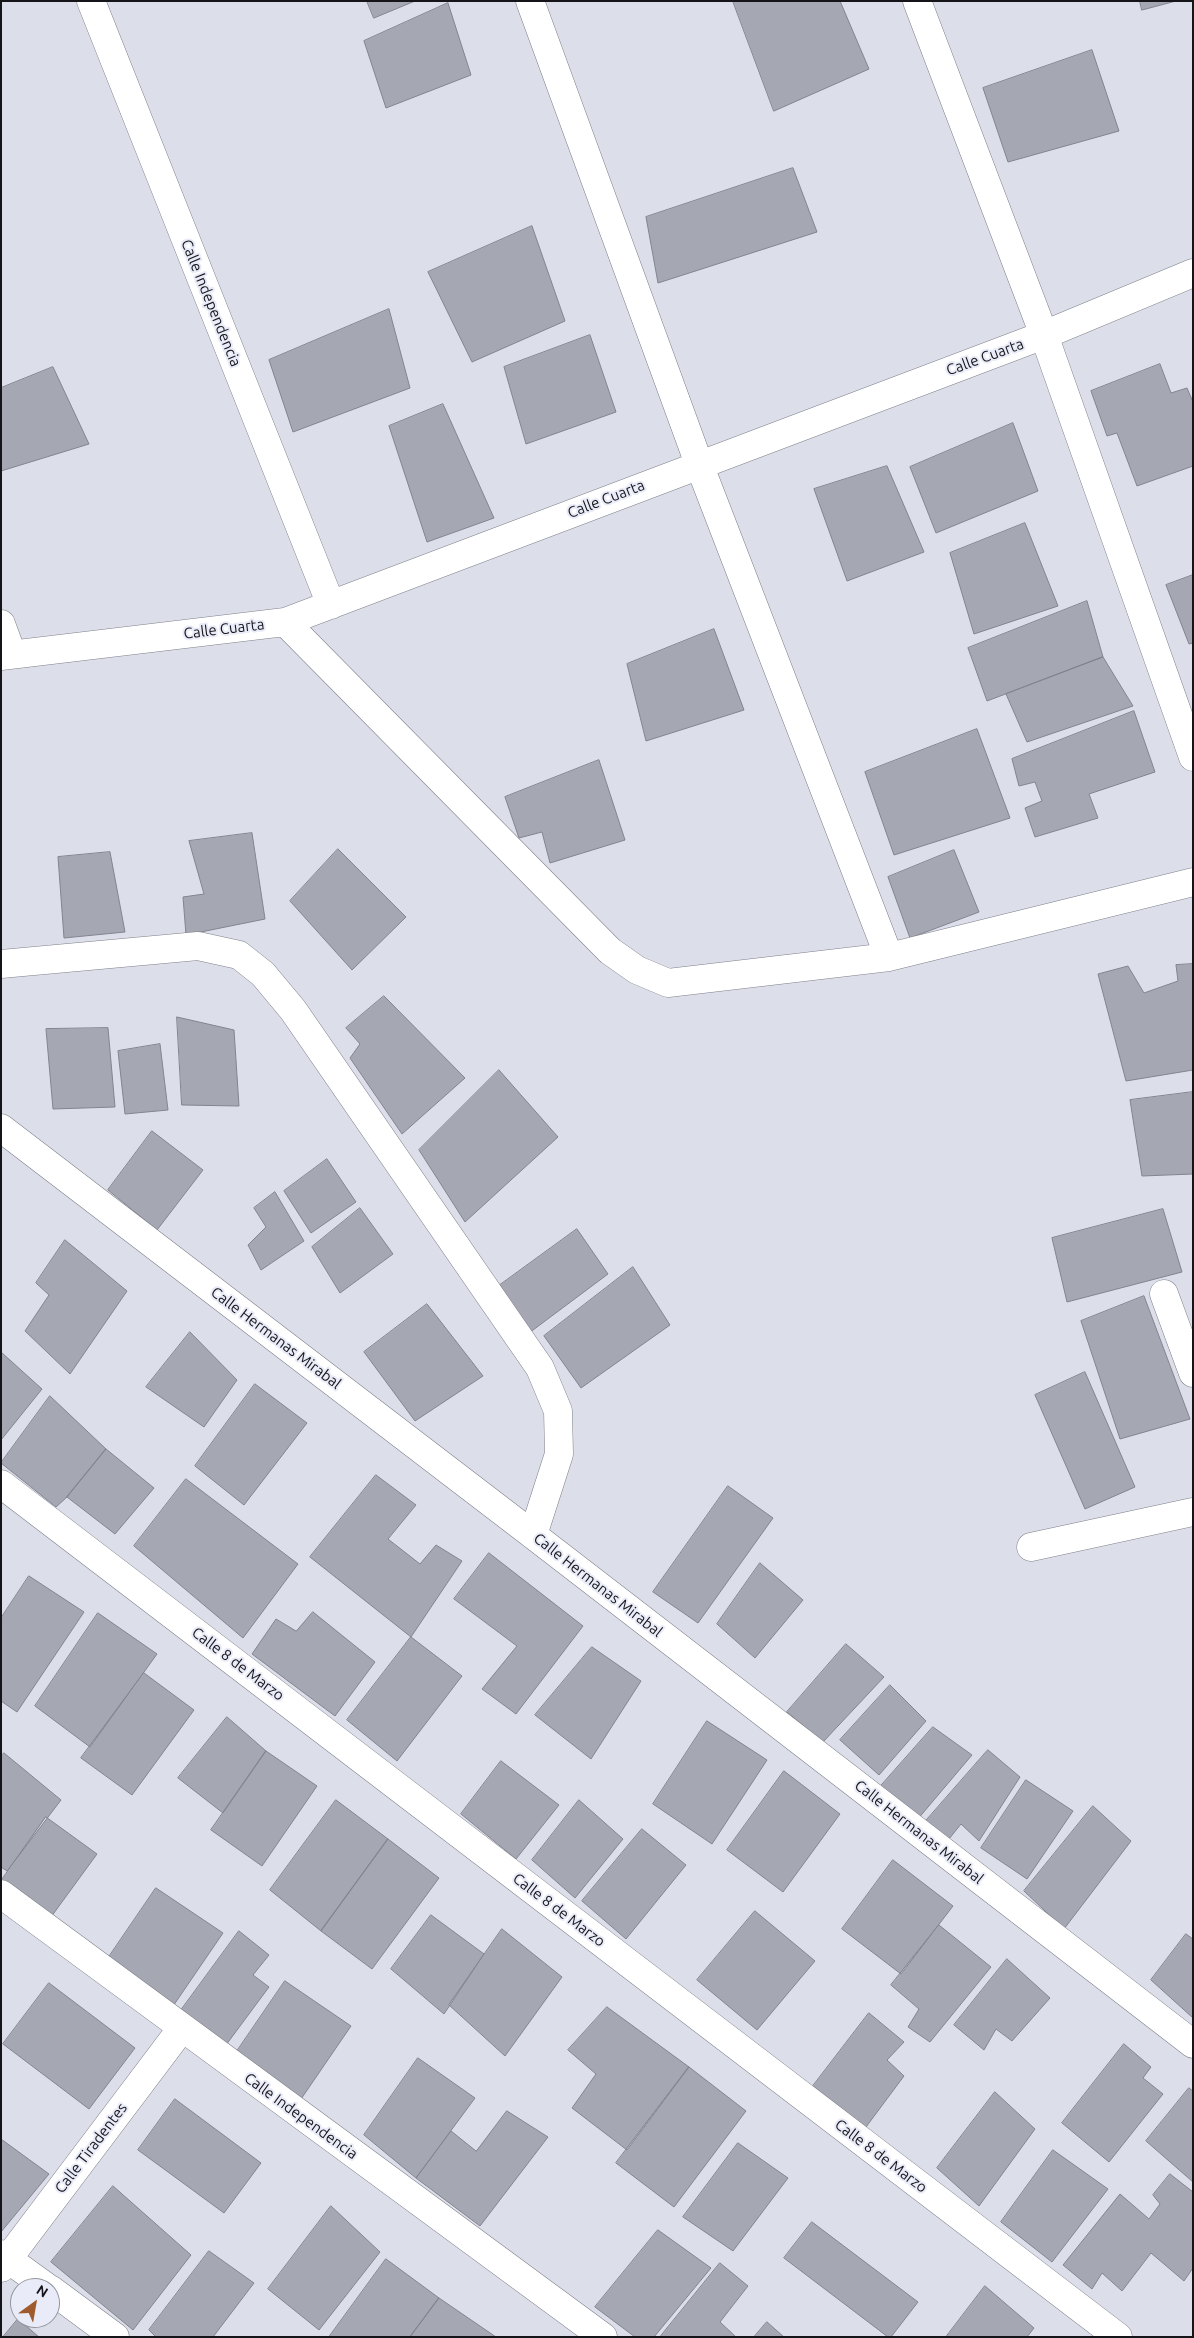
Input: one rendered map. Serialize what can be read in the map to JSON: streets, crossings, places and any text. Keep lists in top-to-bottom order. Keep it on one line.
{"streets":{"street":["Calle Independencia","Calle Cuarta","Calle Hermanas Mirabal","Calle 8 de Marzo","Calle Tiradentes"]},"crossings":[["Calle Independencia","Calle Cuarta"],["Calle Independencia","Calle Tiradentes"]],"north":"top right"}
